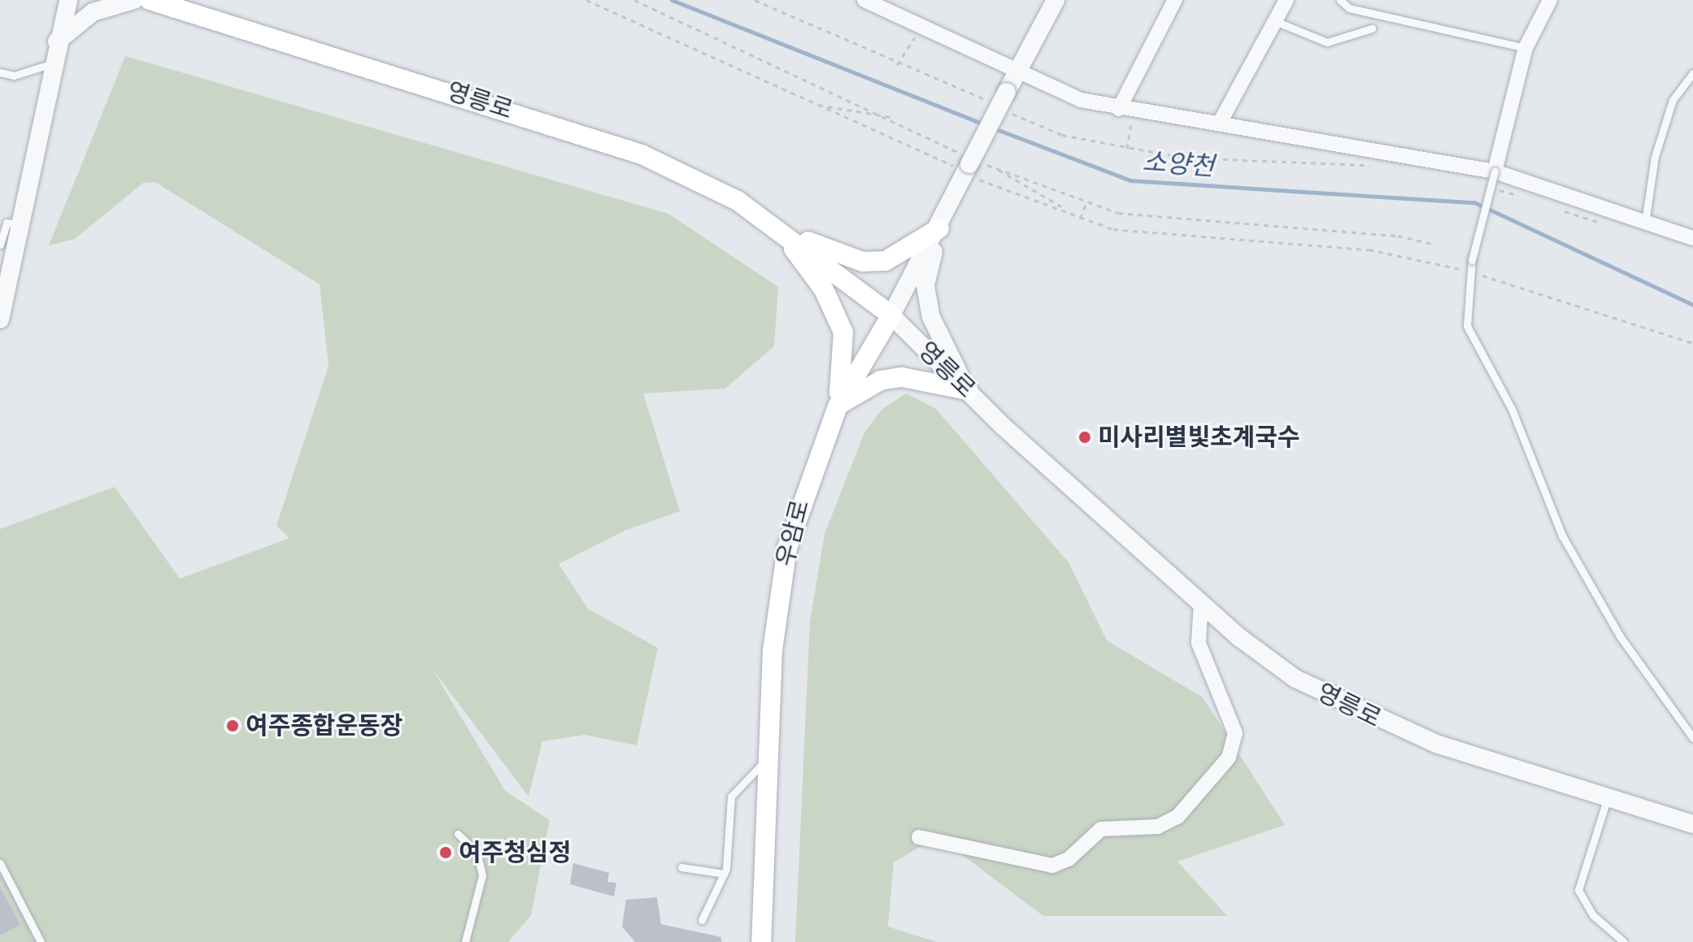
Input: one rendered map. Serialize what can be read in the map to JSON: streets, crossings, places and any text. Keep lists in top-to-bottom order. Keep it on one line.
{"streets":{"main road":["영릉로","우암로"]},"crossings":[["영릉로","우암로"]],"water":["소양천"],"places":["미사리별빛초계국수","여주종합운동장","여주청심정"]}
